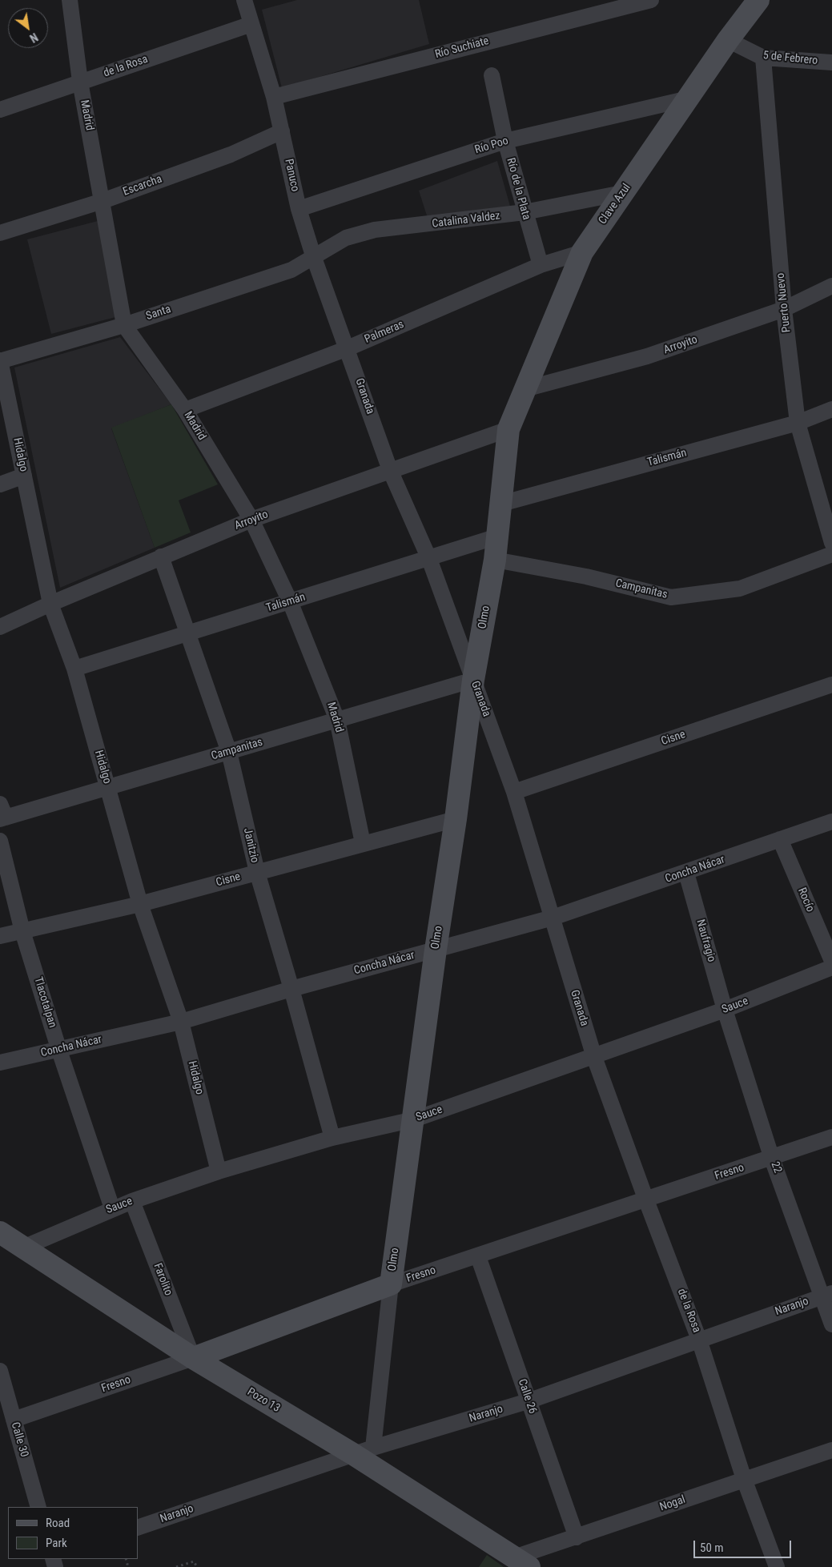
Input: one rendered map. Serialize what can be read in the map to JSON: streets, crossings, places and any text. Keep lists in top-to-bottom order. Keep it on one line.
{"streets":{"main road":["Clave Azul","Olmo","Fresno","Pozo 13"],"street":["Río Suchiate","5 de Febrero","de la Rosa","Madrid","Río Poo","Panuco","Escarcha","Río de la Plata","Catalina Valdez","Puerto Nuevo","Santa","Palmeras","Arroyito","Granada","Hidalgo","Talismán","Campanitas","Cisne","Janitzio","Concha Nácar","Rocío","Naufragio","Tlacotalpan","Sauce","22","Farolito","Naranjo","Calle 26","Calle 30","Nogal"]},"crossings":[["Río Suchiate","Panuco"],["5 de Febrero","Clave Azul"],["5 de Febrero","Puerto Nuevo"],["de la Rosa","Madrid"],["de la Rosa","Panuco"],["de la Rosa","Granada"],["de la Rosa","Sauce"],["de la Rosa","Fresno"],["de la Rosa","Naranjo"],["de la Rosa","Nogal"],["Madrid","Escarcha"],["Madrid","Santa"],["Madrid","Palmeras"],["Madrid","Arroyito"],["Madrid","Talismán"],["Madrid","Campanitas"],["Madrid","Cisne"],["Río Poo","Panuco"],["Río Poo","Río de la Plata"],["Río Poo","Clave Azul"],["Panuco","Escarcha"],["Panuco","Catalina Valdez"],["Panuco","Santa"],["Panuco","Palmeras"],["Panuco","Granada"],["Río de la Plata","Catalina Valdez"],["Río de la Plata","Palmeras"],["Clave Azul","Catalina Valdez"],["Clave Azul","Palmeras"],["Clave Azul","Arroyito"],["Clave Azul","Olmo"],["Catalina Valdez","Santa"],["Puerto Nuevo","Arroyito"],["Puerto Nuevo","Talismán"],["Santa","Hidalgo"],["Palmeras","Granada"],["Arroyito","Granada"],["Arroyito","Hidalgo"],["Arroyito","Olmo"],["Arroyito","Janitzio"],["Granada","Talismán"],["Granada","Campanitas"],["Granada","Olmo"],["Granada","Cisne"],["Granada","Concha Nácar"],["Granada","Sauce"],["Hidalgo","Talismán"],["Hidalgo","Campanitas"],["Hidalgo","Cisne"],["Hidalgo","Concha Nácar"],["Hidalgo","Sauce"],["Talismán","Olmo"],["Talismán","Janitzio"],["Campanitas","Olmo"],["Campanitas","Janitzio"],["Olmo","Cisne"],["Olmo","Concha Nácar"],["Olmo","Sauce"],["Olmo","Fresno"],["Olmo","Naranjo"],["Olmo","Pozo 13"],["Cisne","Janitzio"],["Cisne","Tlacotalpan"],["Janitzio","Concha Nácar"],["Janitzio","Sauce"],["Concha Nácar","Rocío"],["Concha Nácar","Naufragio"],["Concha Nácar","Tlacotalpan"],["Naufragio","Sauce"],["Naufragio","22"],["Tlacotalpan","Sauce"],["Sauce","22"],["Sauce","Farolito"],["Sauce","Pozo 13"],["22","Fresno"],["22","Naranjo"],["Fresno","Farolito"],["Fresno","Calle 26"],["Fresno","Pozo 13"],["Fresno","Calle 30"],["Farolito","Pozo 13"],["Naranjo","Calle 26"],["Naranjo","Pozo 13"],["Calle 26","Nogal"],["Pozo 13","Nogal"]],"legend":["Road","Park"],"scale_bar":"50 m","north":"bottom right"}
